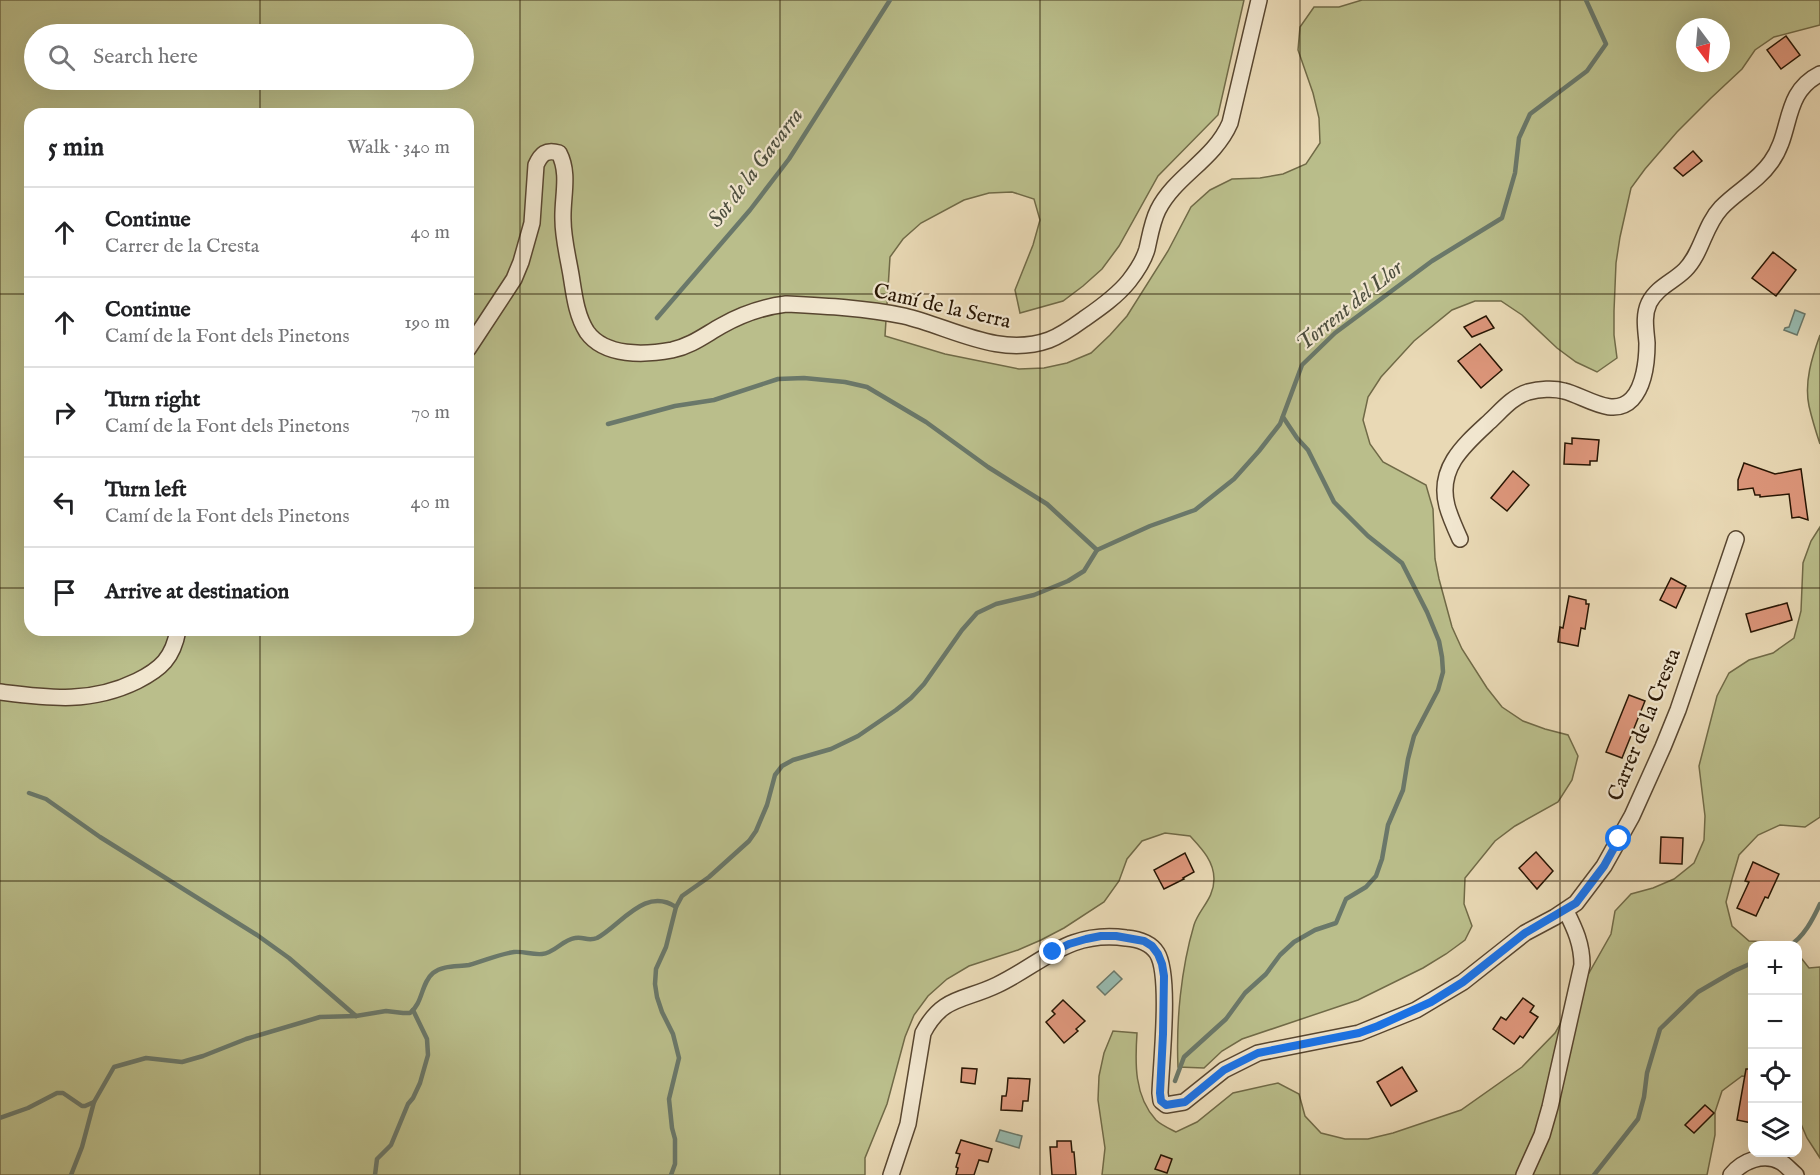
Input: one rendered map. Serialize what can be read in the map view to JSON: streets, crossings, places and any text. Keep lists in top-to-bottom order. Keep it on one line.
{"streets":{"street":["Camí de la Serra","Carrer de la Cresta"]},"water":["Sot de la Gavarra","Torrent del Llor"],"north":"bottom","page":{"search":"Search here","heading":["5 min","Walk · 340 m"],"list":[["Continue","Carrer de la Cresta","40 m"],["Continue","Camí de la Font dels Pinetons","190 m"],["Turn right","Camí de la Font dels Pinetons","70 m"],["Turn left","Camí de la Font dels Pinetons","40 m"],"Arrive at destination"],"map_buttons":["+","−"]}}
